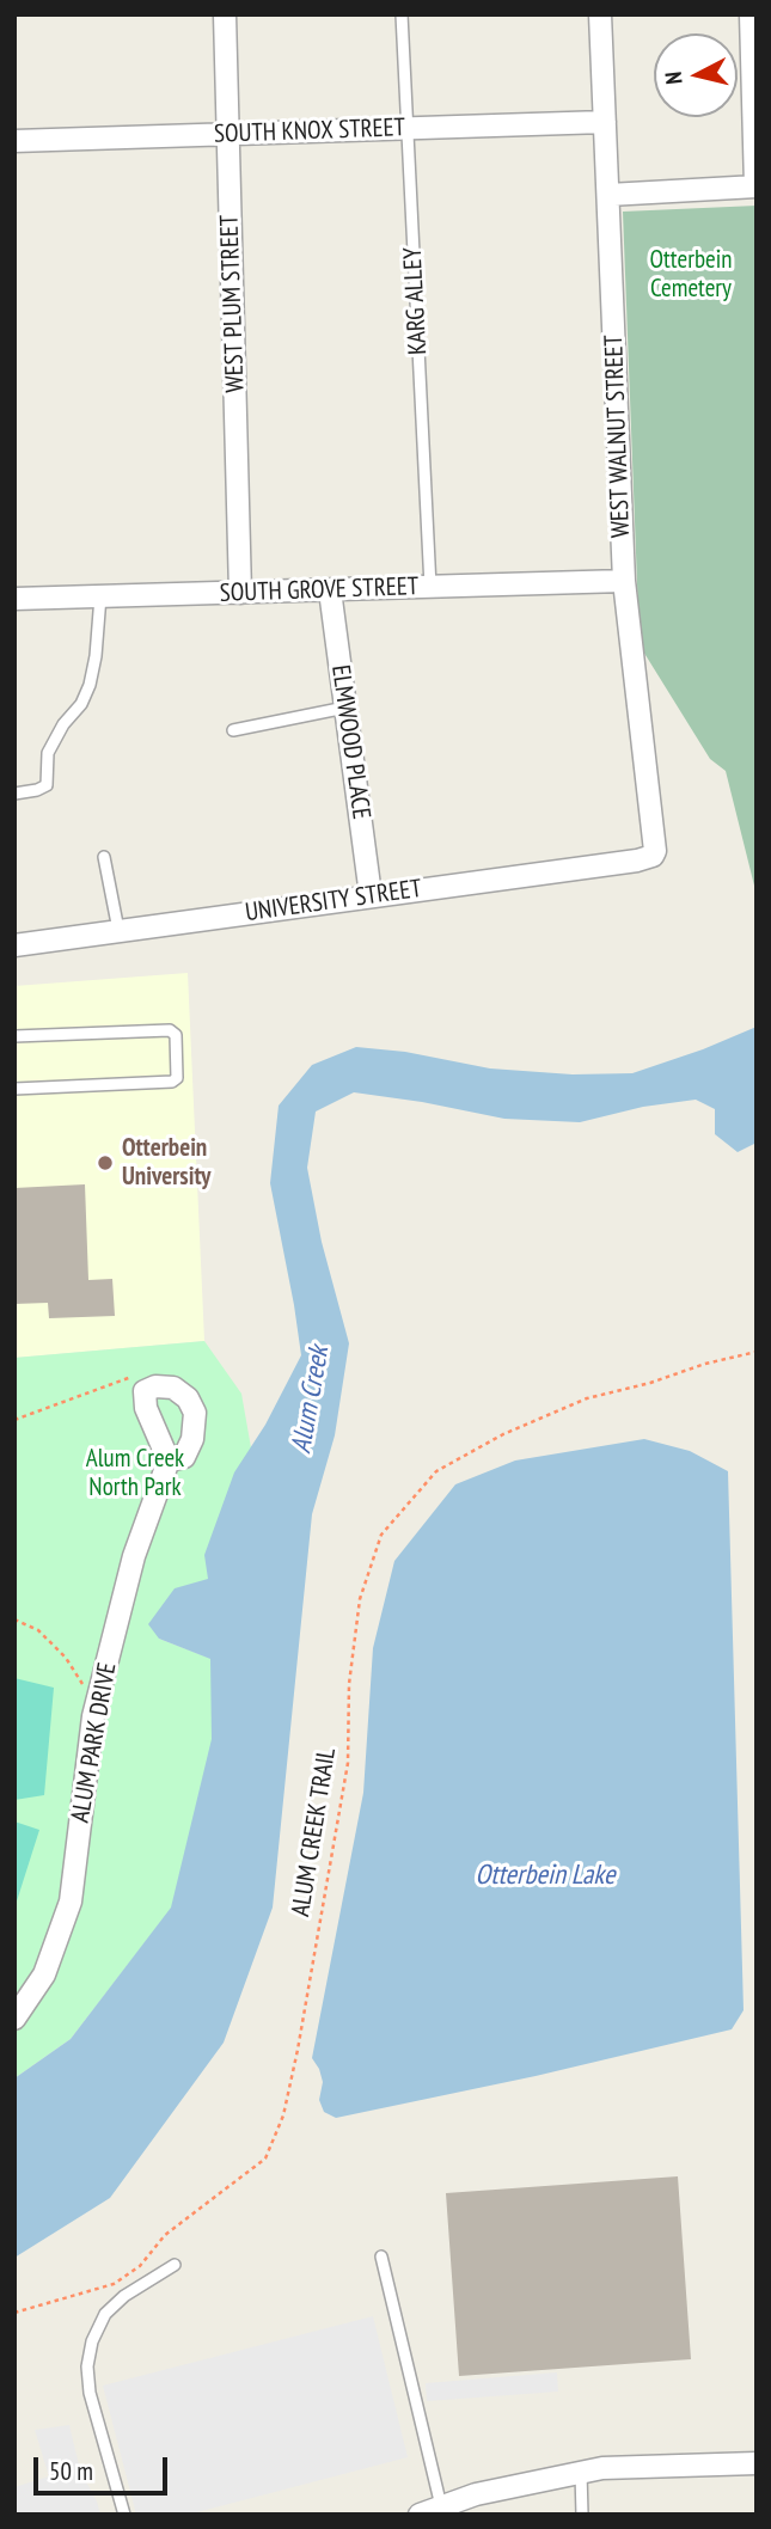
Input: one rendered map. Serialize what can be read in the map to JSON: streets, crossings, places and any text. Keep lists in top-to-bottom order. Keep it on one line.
{"streets":{"street":["SOUTH KNOX STREET","WEST PLUM STREET","WEST WALNUT STREET","SOUTH GROVE STREET","ELMWOOD PLACE","UNIVERSITY STREET","ALUM PARK DRIVE"],"lane":["KARG ALLEY"],"path":["ALUM CREEK TRAIL"]},"crossings":[["SOUTH KNOX STREET","KARG ALLEY"],["SOUTH KNOX STREET","WEST PLUM STREET"],["SOUTH KNOX STREET","WEST WALNUT STREET"],["KARG ALLEY","SOUTH GROVE STREET"],["WEST PLUM STREET","SOUTH GROVE STREET"],["WEST WALNUT STREET","SOUTH GROVE STREET"],["WEST WALNUT STREET","UNIVERSITY STREET"],["SOUTH GROVE STREET","ELMWOOD PLACE"],["ELMWOOD PLACE","UNIVERSITY STREET"]],"water":["Alum Creek","Otterbein Lake"],"parks":["Otterbein Cemetery","Alum Creek North Park"],"places":["Otterbein University"],"scale_bar":"50 m","north":"left"}
